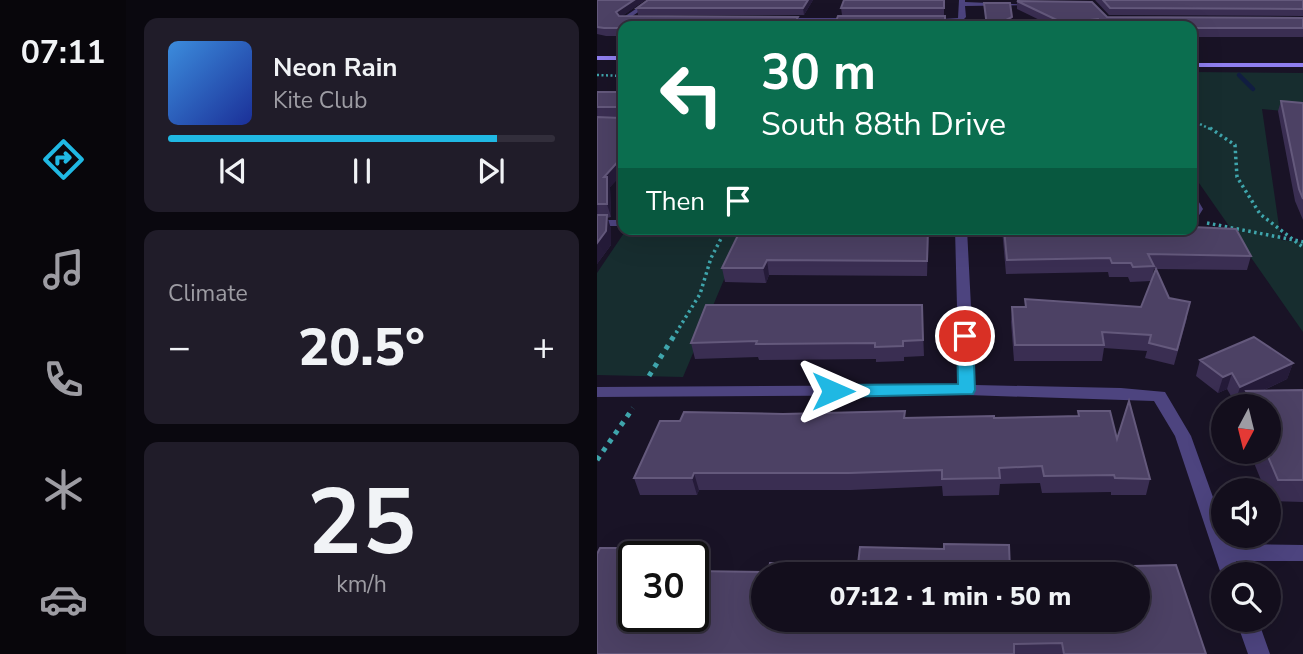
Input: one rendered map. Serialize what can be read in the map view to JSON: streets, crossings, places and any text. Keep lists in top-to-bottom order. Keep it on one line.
{"north":"bottom","page":{"tabs":"07:11","turn":["30 m","South 88th Drive"],"song":["Neon Rain","Kite Club"],"then":"Then","tile":["Climate",["25","km/h"]],"heat":["−","20.5°","+"],"limit":"30","trip":"07:12 · 1 min · 50 m"}}
